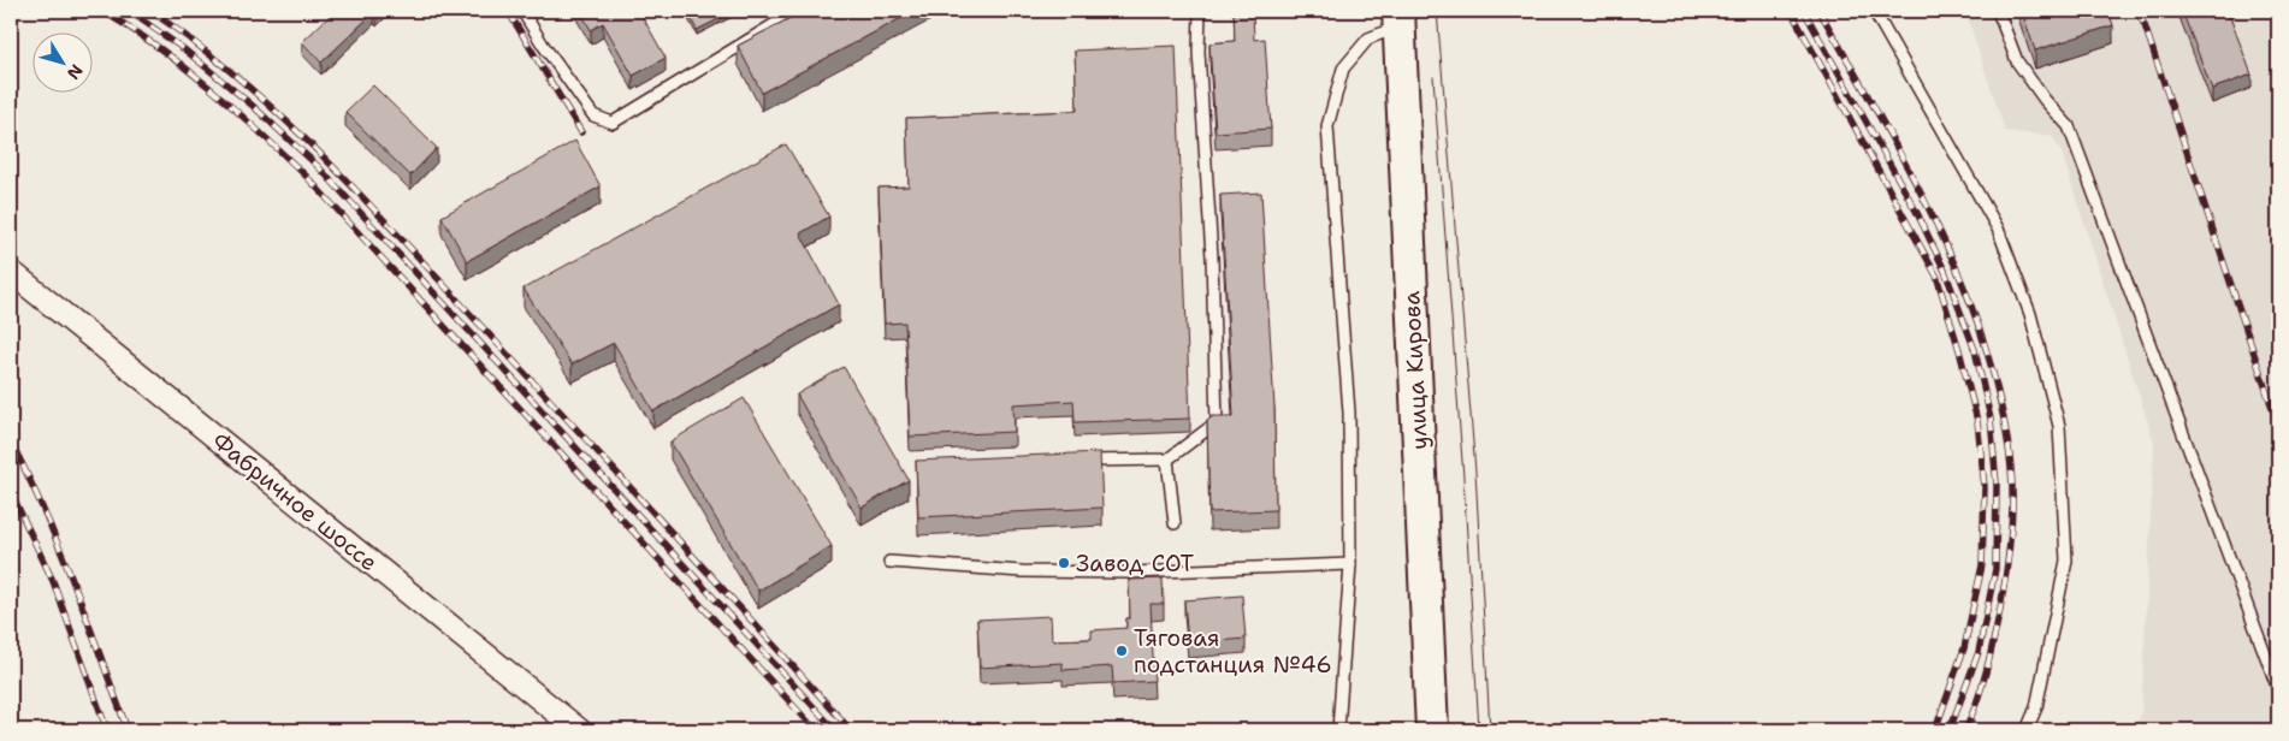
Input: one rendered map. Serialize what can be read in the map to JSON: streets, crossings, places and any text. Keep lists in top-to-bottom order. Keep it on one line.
{"streets":{"main road":["улица Кирова"],"street":["Фабричное шоссе"]},"places":["Завод СОТ","Тяговая подстанция №46"],"north":"bottom right"}
